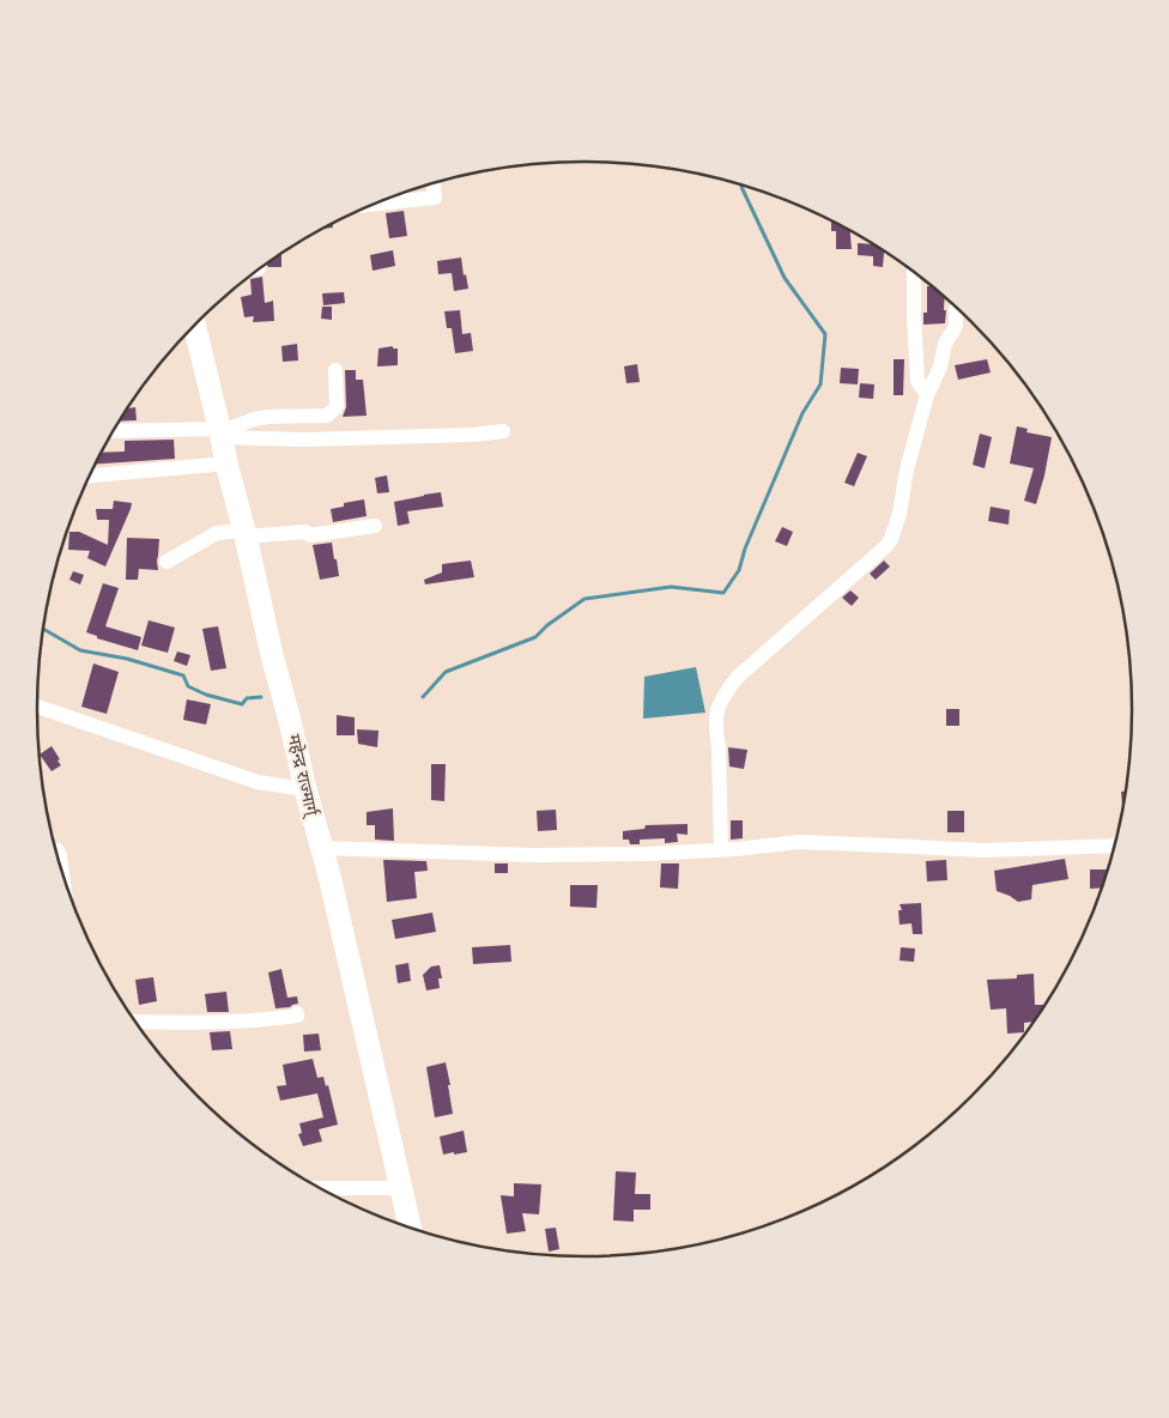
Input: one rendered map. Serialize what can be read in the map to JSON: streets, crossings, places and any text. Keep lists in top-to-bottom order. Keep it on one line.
{"streets":{"highway":["महेन्द्र राज्मार्ग्"]}}
